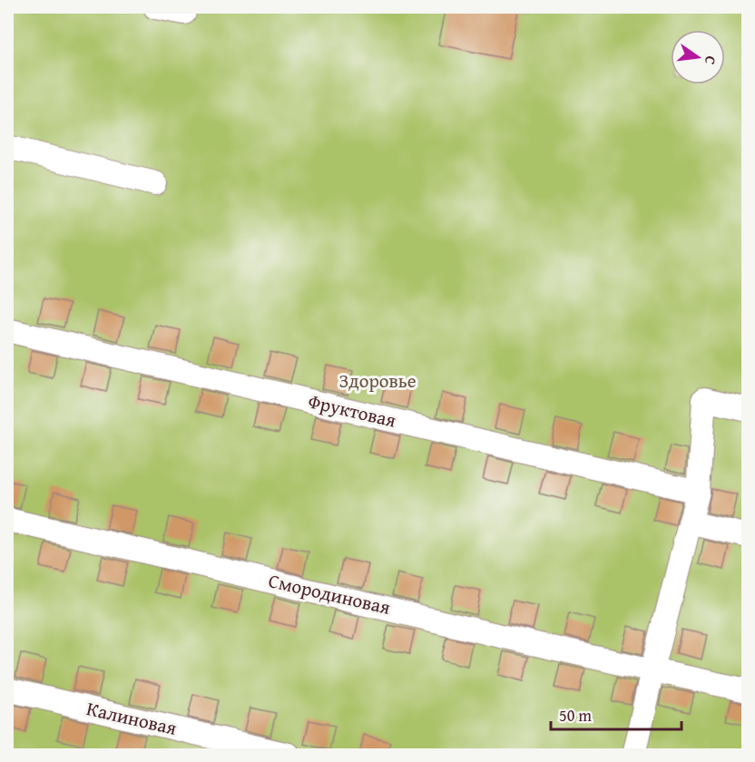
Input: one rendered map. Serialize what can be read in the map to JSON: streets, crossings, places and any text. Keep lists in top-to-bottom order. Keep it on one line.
{"streets":{"street":["Фруктовая","Смородиновая","Калиновая"]},"parks":["Здоровье"],"scale_bar":"50 m","north":"right"}
